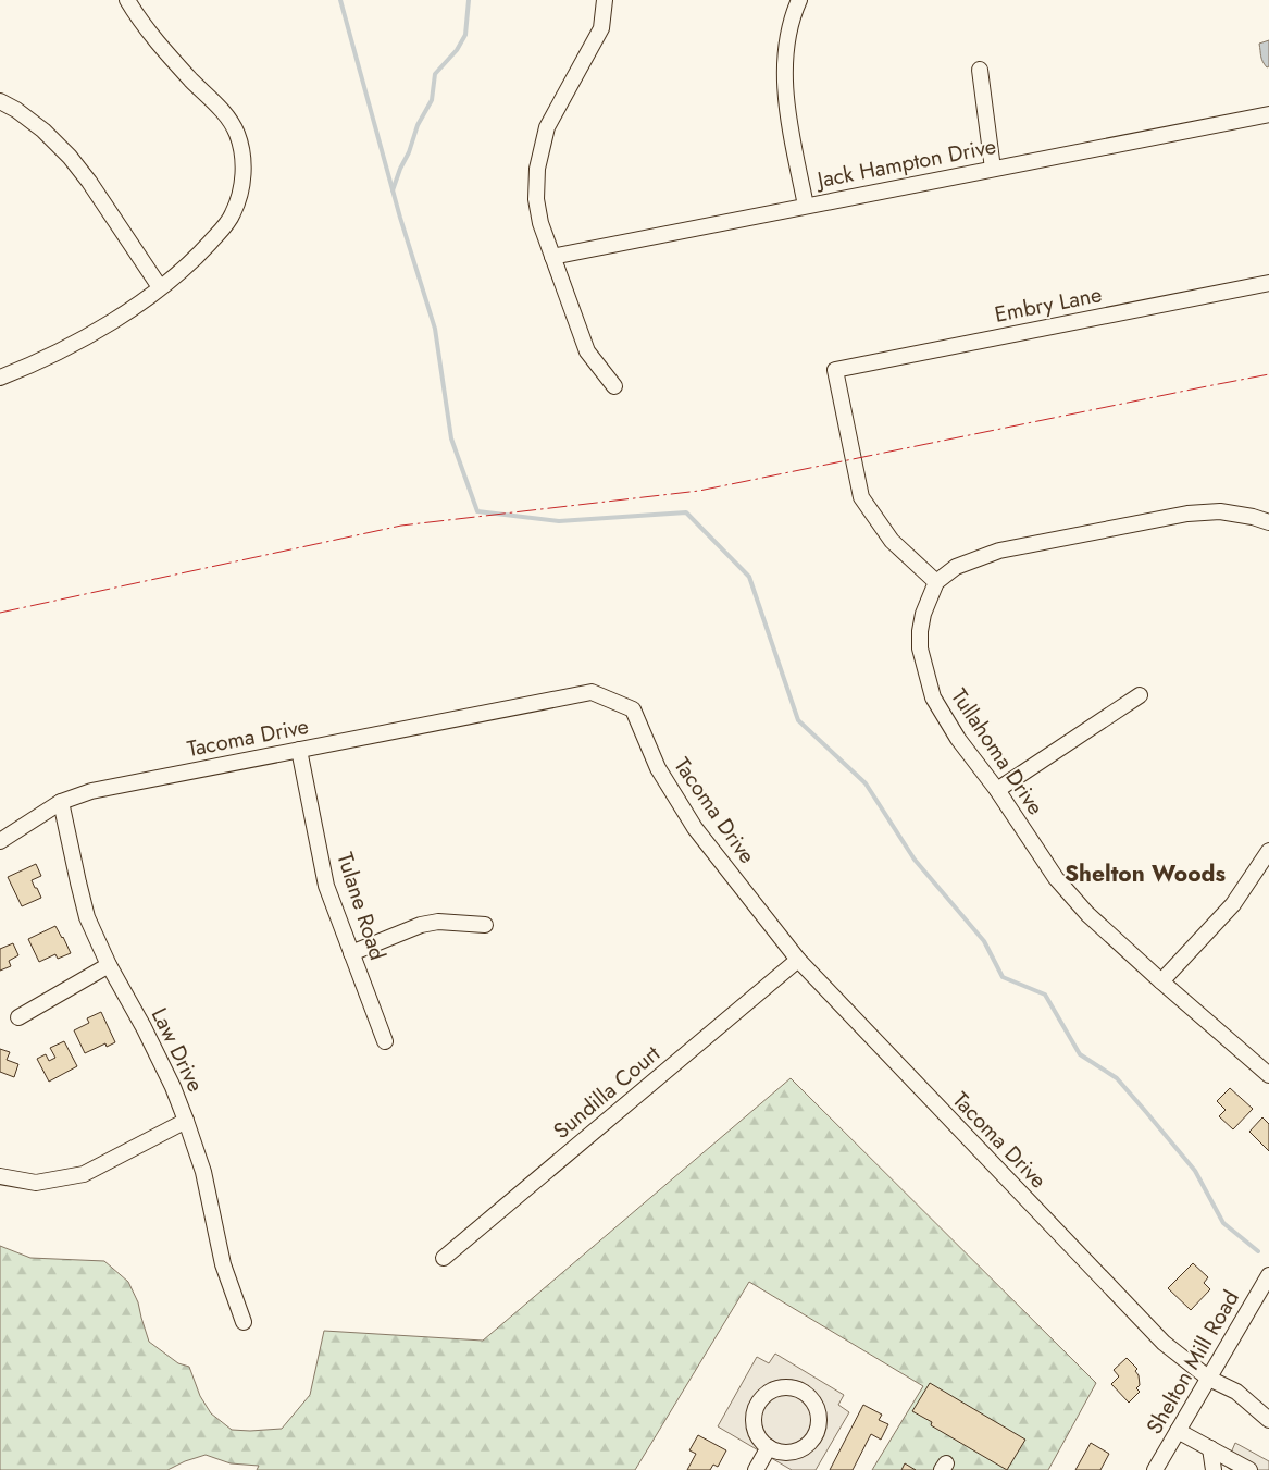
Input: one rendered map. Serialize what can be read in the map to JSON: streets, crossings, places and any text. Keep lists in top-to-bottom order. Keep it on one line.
{"streets":{"street":["Jack Hampton Drive","Embry Lane","Tacoma Drive","Tullahoma Drive","Tulane Road","Law Drive","Sundilla Court","Shelton Mill Road"]},"crossings":[["Embry Lane","Tullahoma Drive"],["Tacoma Drive","Tulane Road"],["Tacoma Drive","Law Drive"],["Tacoma Drive","Sundilla Court"],["Tacoma Drive","Shelton Mill Road"]],"districts":["Shelton Woods"]}
